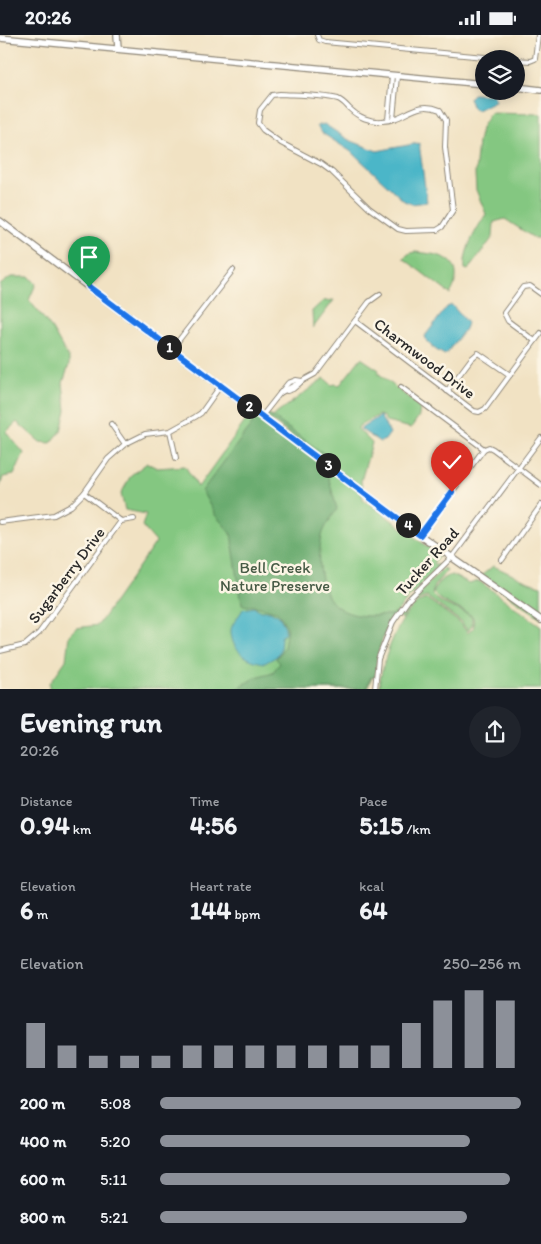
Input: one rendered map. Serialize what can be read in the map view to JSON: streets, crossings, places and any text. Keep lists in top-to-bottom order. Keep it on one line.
{"streets":{"street":["Charmwood Drive","Tucker Road","Sugarberry Drive"]},"parks":["Bell Creek Nature Preserve"],"page":{"status":"20:26","pins":["1","2","3","4"],"heading":["Evening run","20:26"],"stats":[["Distance","0.94 km"],["Time","4:56"],["Pace","5:15 /km"],["Elevation","6 m"],["Heart rate","144 bpm"],["kcal","64"]],"chart":["Elevation","250–256 m"],"list":[{"name":"200 m","note":"5:08"},{"name":"400 m","note":"5:20"},{"name":"600 m","note":"5:11"},{"name":"800 m","note":"5:21"}]}}
